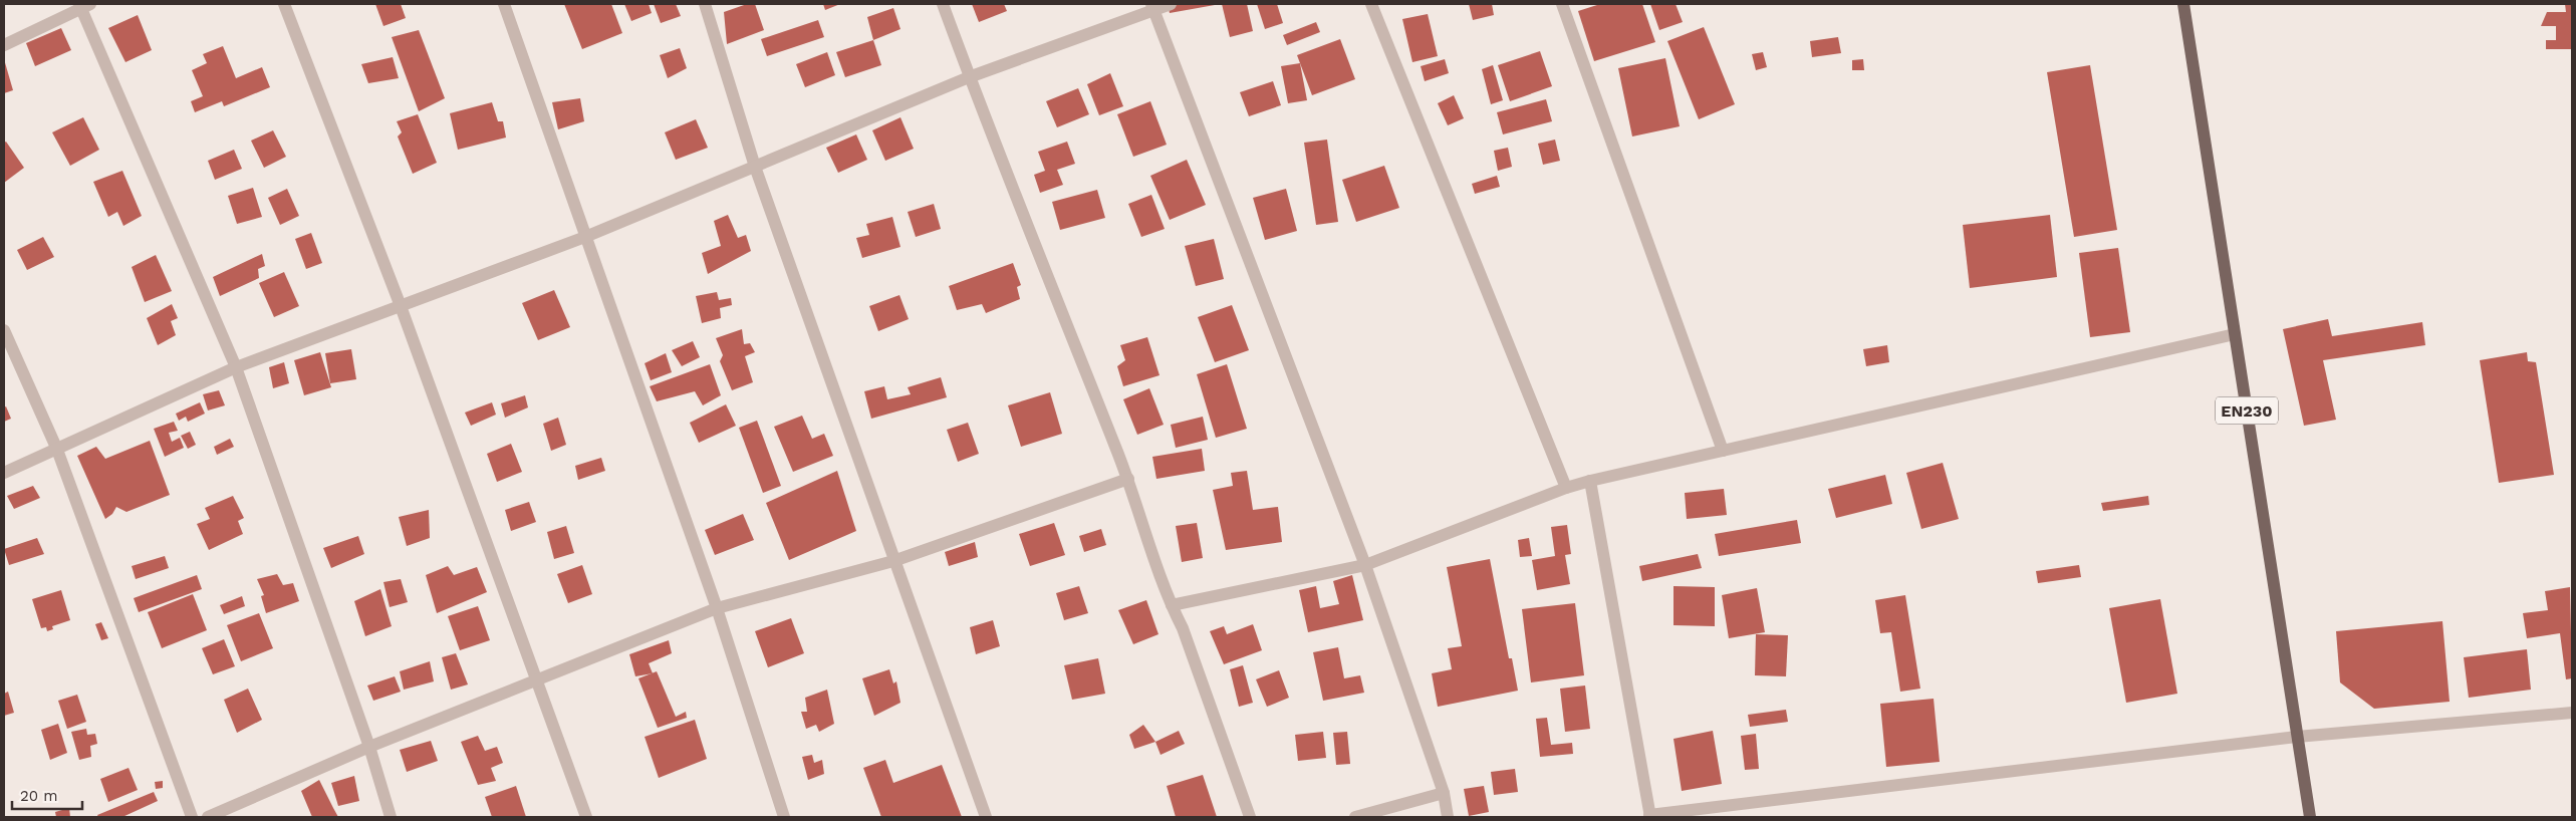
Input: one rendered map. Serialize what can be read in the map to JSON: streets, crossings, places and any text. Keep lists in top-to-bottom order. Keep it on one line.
{"streets":{"main road":["EN230"]},"scale_bar":"20 m"}
